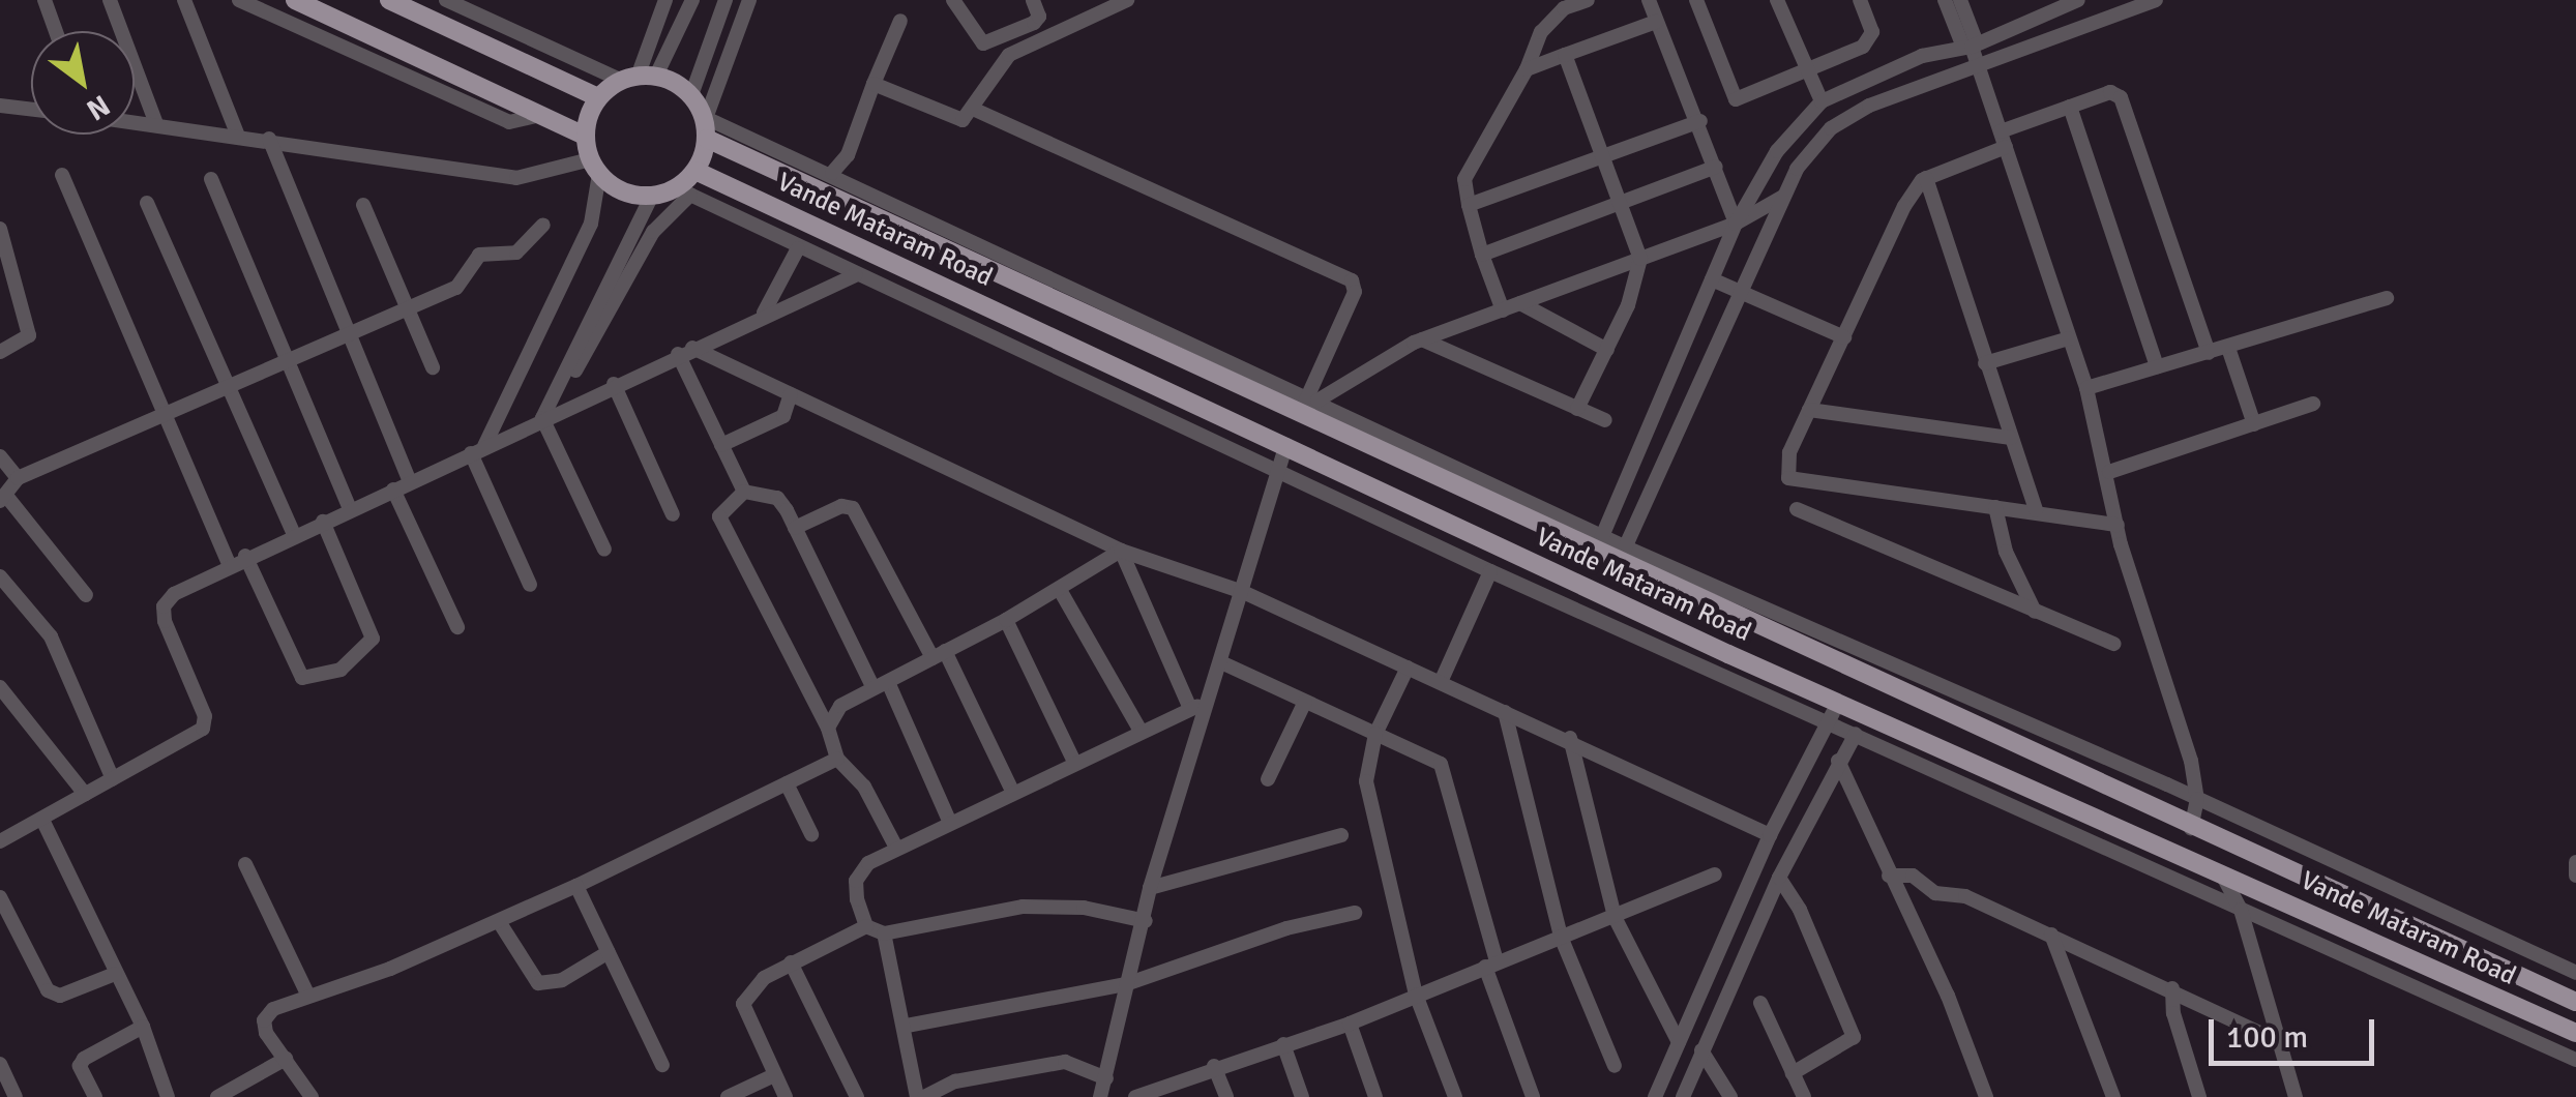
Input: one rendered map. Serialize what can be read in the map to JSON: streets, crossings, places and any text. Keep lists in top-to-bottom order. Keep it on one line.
{"streets":{"main road":["Vande Mataram Road"]},"scale_bar":"100 m","north":"bottom right"}
